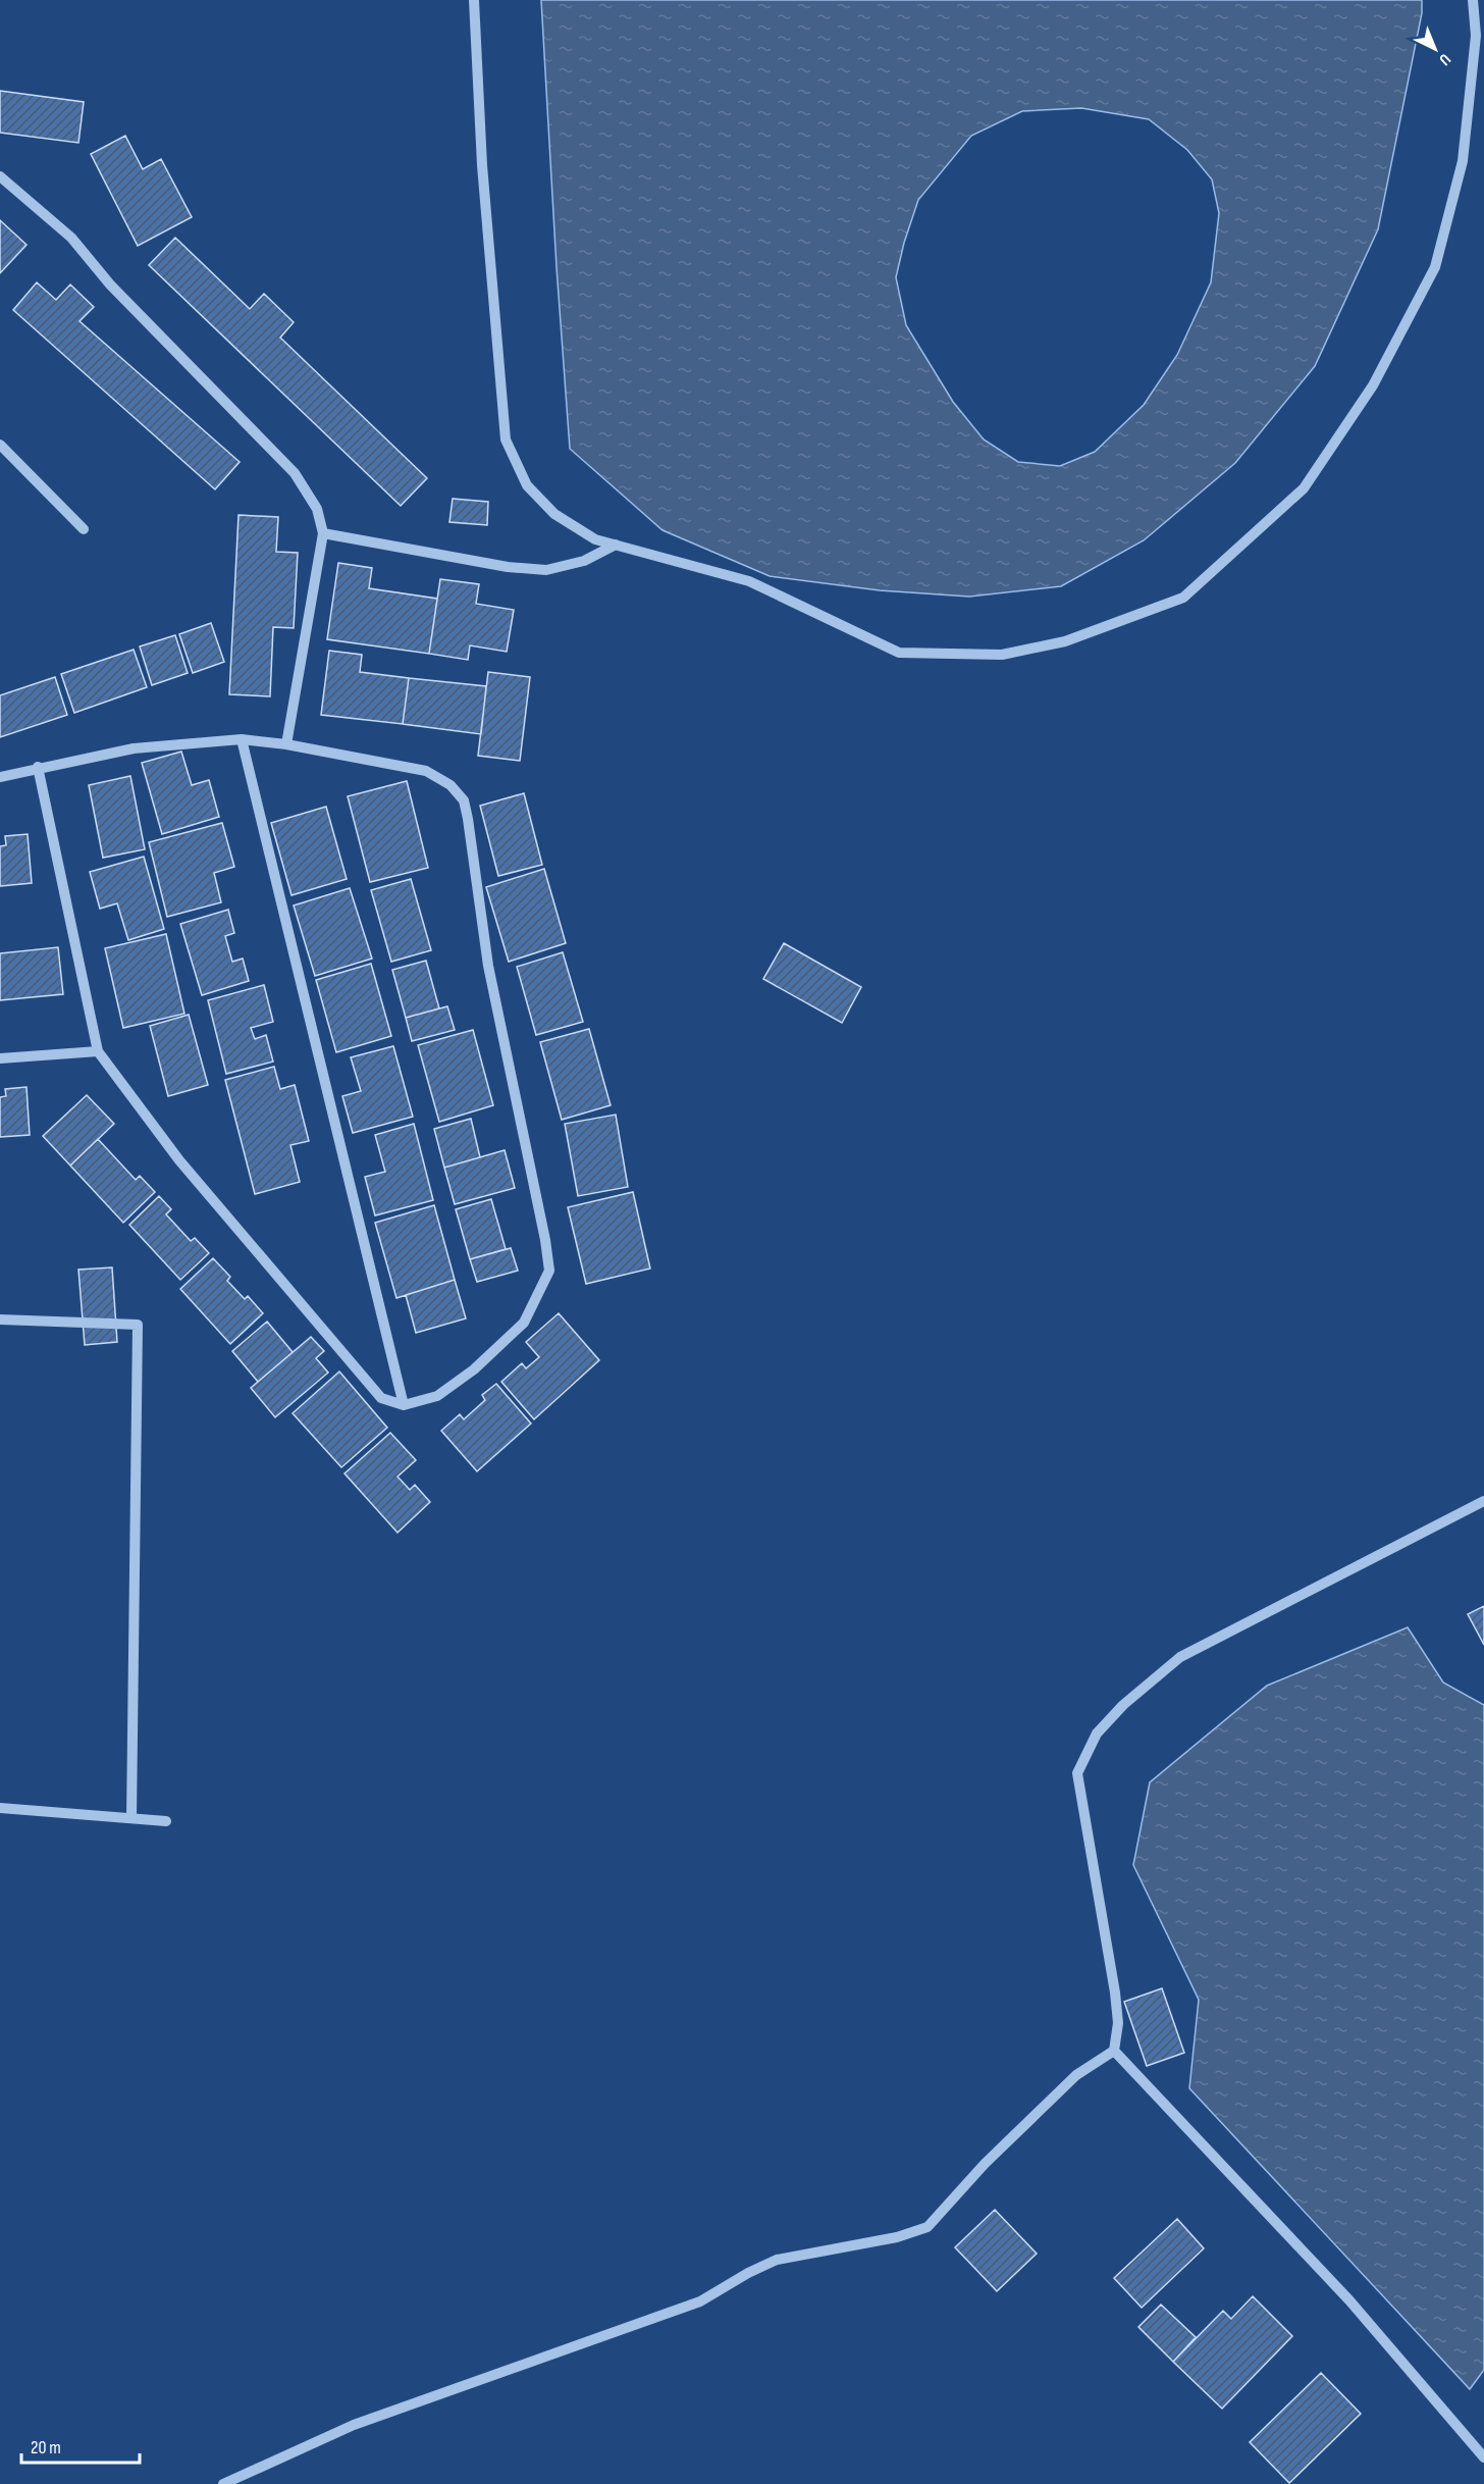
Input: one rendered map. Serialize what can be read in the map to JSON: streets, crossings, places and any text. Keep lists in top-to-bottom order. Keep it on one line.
{"scale_bar":"20 m","north":"bottom right"}
